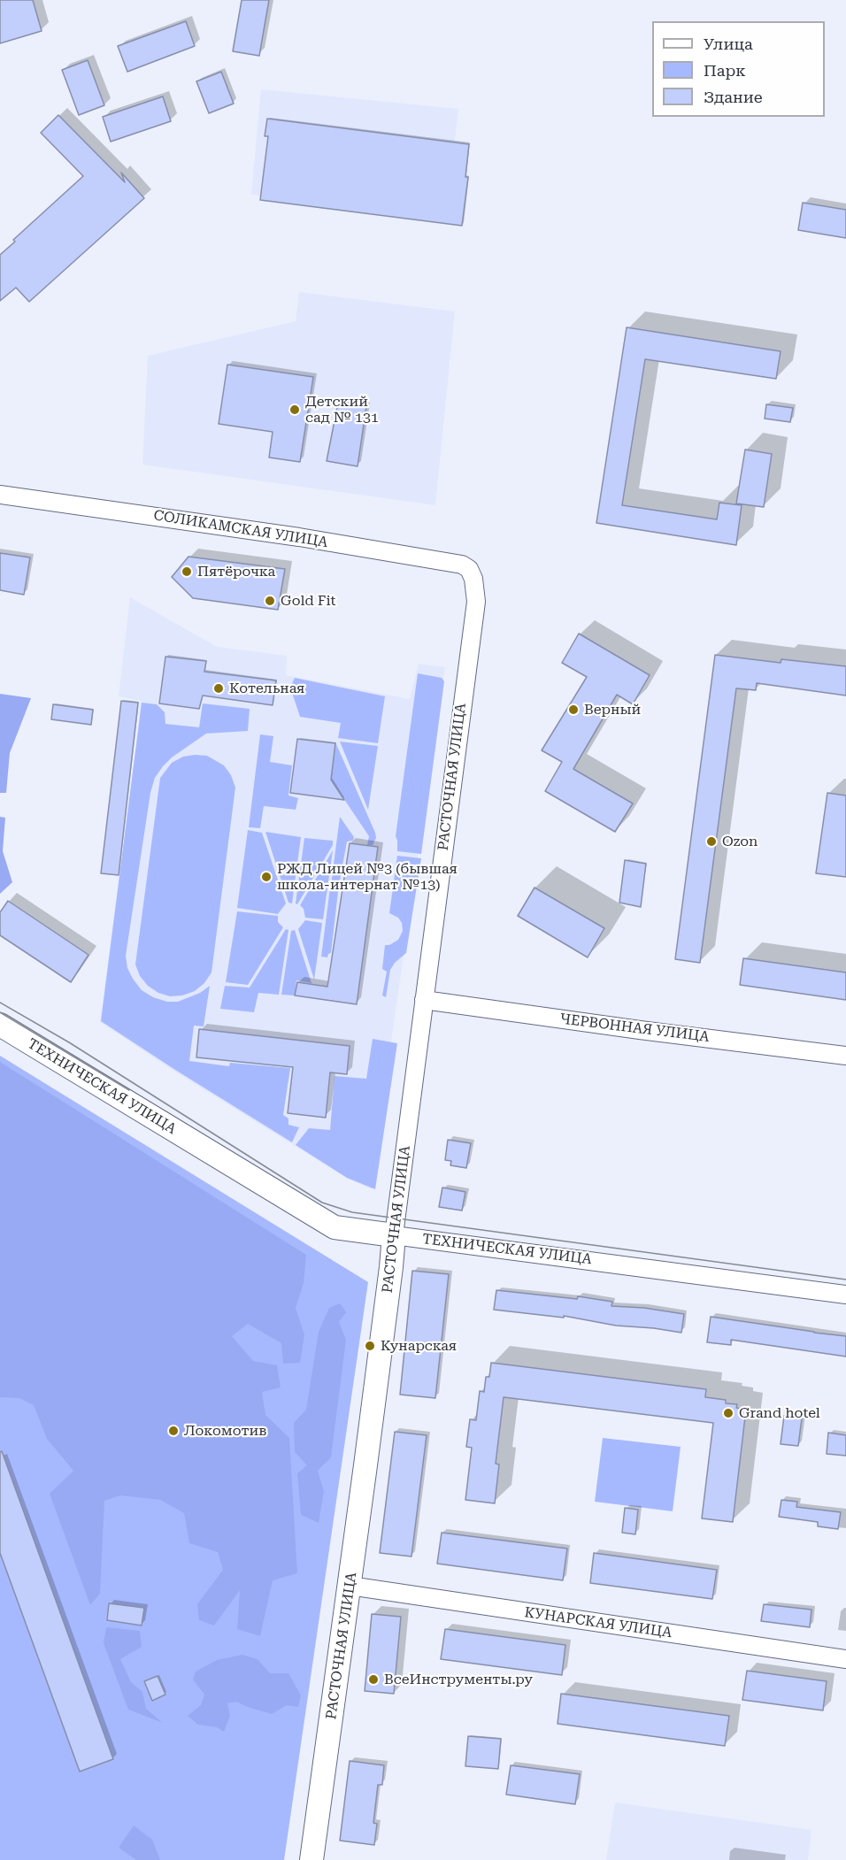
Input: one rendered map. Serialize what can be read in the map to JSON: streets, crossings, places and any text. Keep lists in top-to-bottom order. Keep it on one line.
{"streets":{"main road":["РАСТОЧНАЯ УЛИЦА","ТЕХНИЧЕСКАЯ УЛИЦА"],"street":["СОЛИКАМСКАЯ УЛИЦА","ЧЕРВОННАЯ УЛИЦА","КУНАРСКАЯ УЛИЦА"]},"crossings":[["СОЛИКАМСКАЯ УЛИЦА","РАСТОЧНАЯ УЛИЦА"],["РАСТОЧНАЯ УЛИЦА","ЧЕРВОННАЯ УЛИЦА"],["РАСТОЧНАЯ УЛИЦА","ТЕХНИЧЕСКАЯ УЛИЦА"],["РАСТОЧНАЯ УЛИЦА","КУНАРСКАЯ УЛИЦА"]],"places":["Детский сад № 131","Пятёрочка","Gold Fit","Котельная","Верный","Ozon","РЖД Лицей №3 (бывшая школа-интернат №13)","Кунарская","Grand hotel","Локомотив","ВсеИнструменты.ру"],"legend":["Улица","Парк","Здание"]}
